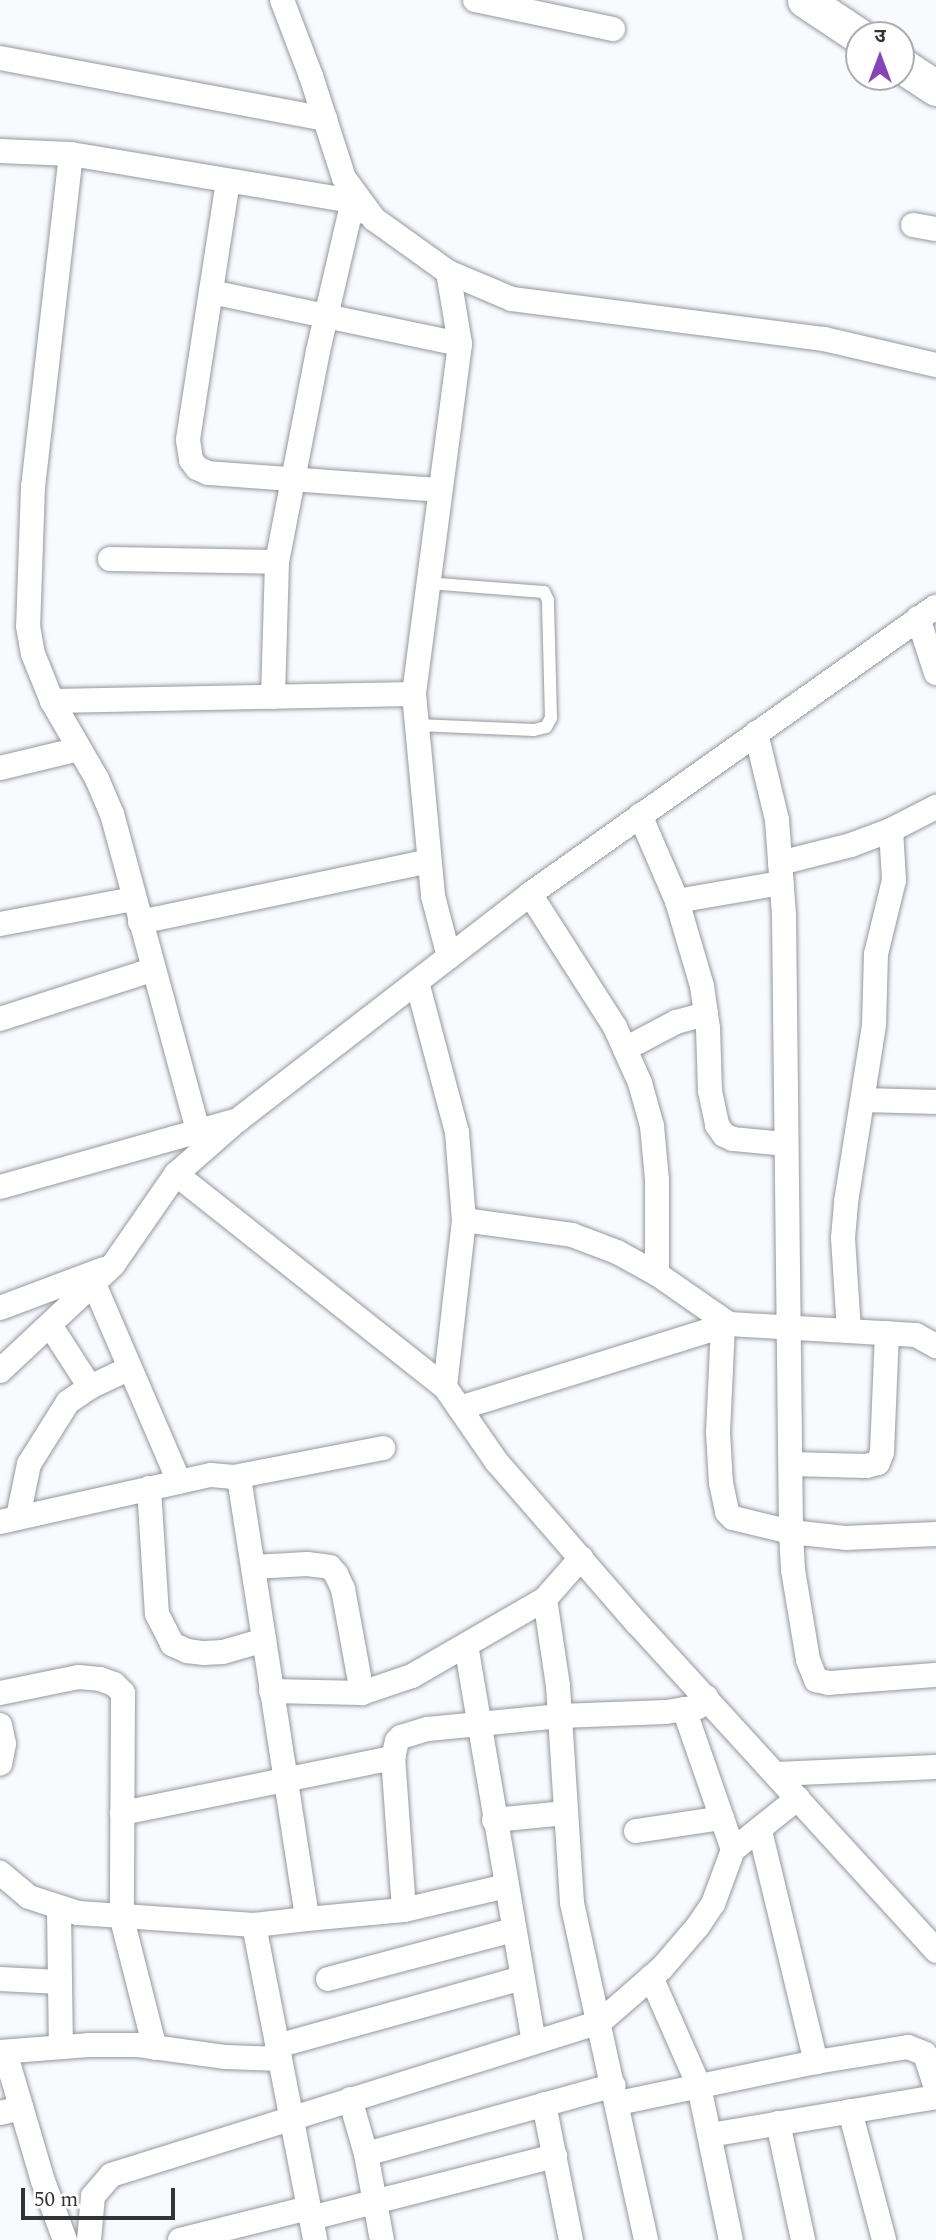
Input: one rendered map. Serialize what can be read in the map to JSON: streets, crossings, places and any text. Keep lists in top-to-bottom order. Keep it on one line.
{"scale_bar":"50 m","north":"top"}
